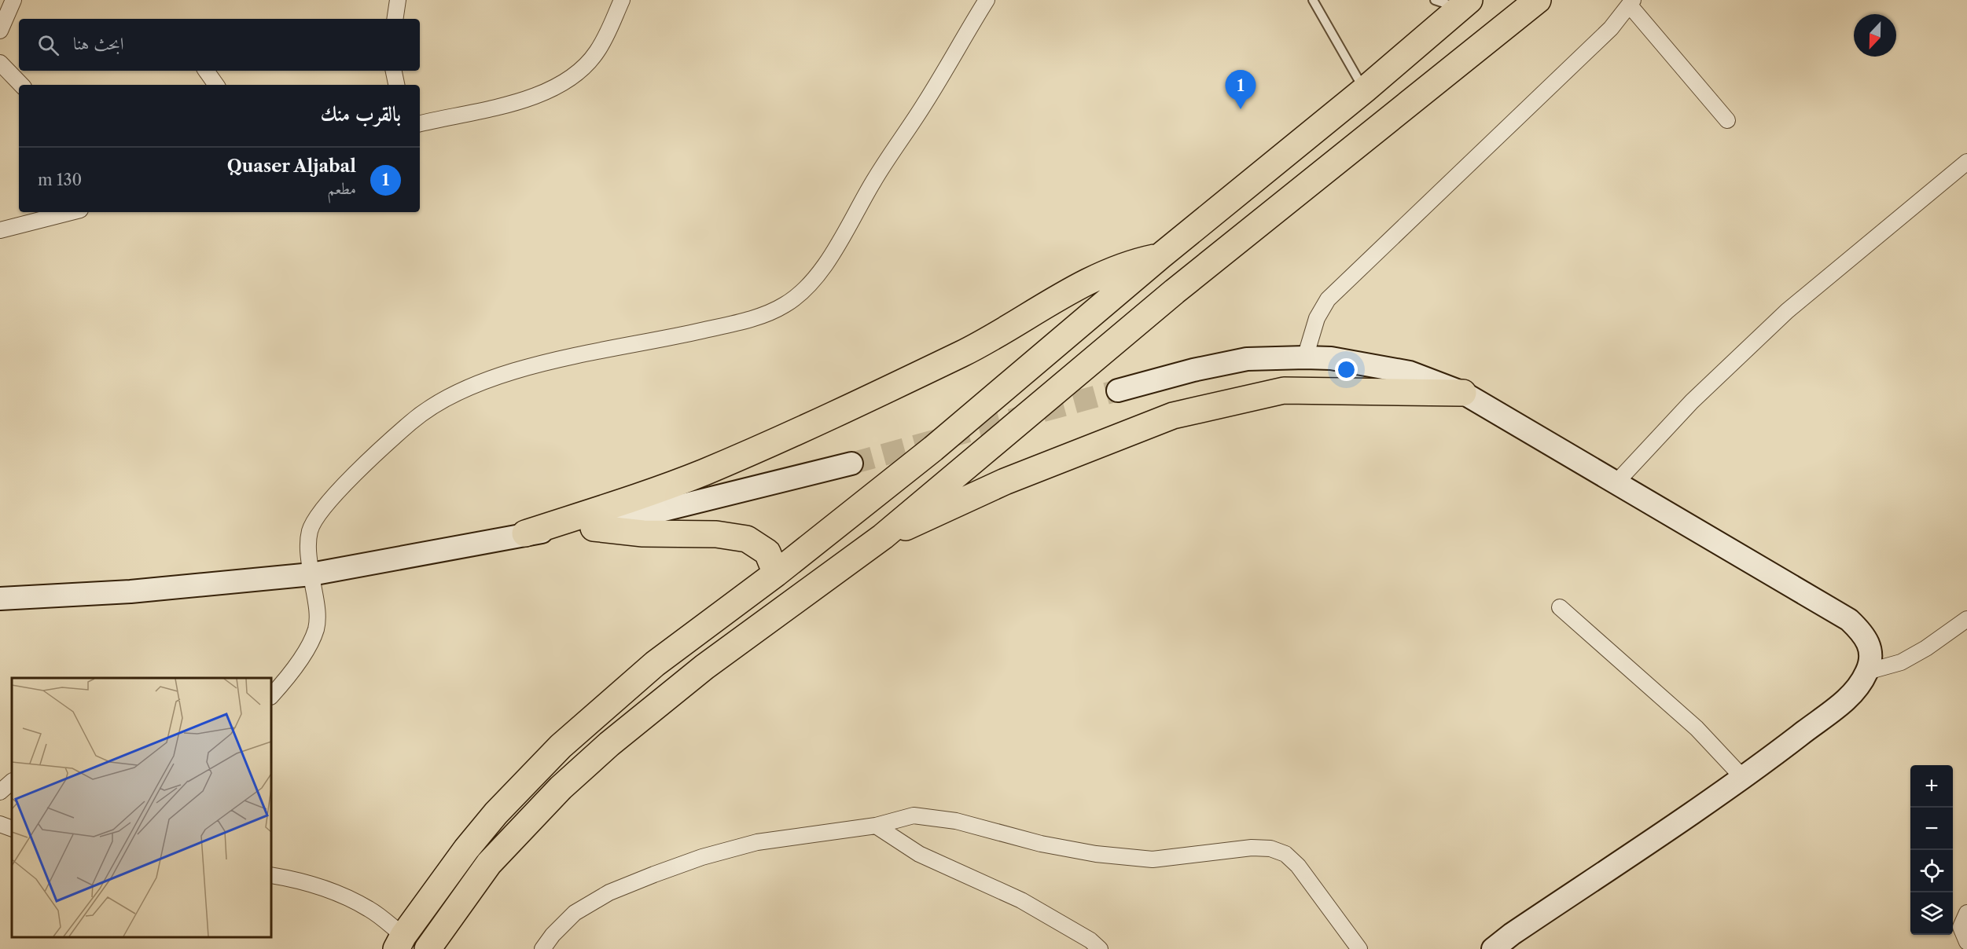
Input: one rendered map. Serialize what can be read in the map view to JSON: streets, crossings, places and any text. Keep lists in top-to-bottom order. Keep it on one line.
{"north":"bottom","page":{"search":"ابحث هنا","pins":"1","heading":"بالقرب منك","list":[{"mark":"1","name":"Quaser Aljabal","note":"مطعم","value":"130 m"}],"map_buttons":["+","−"]}}
